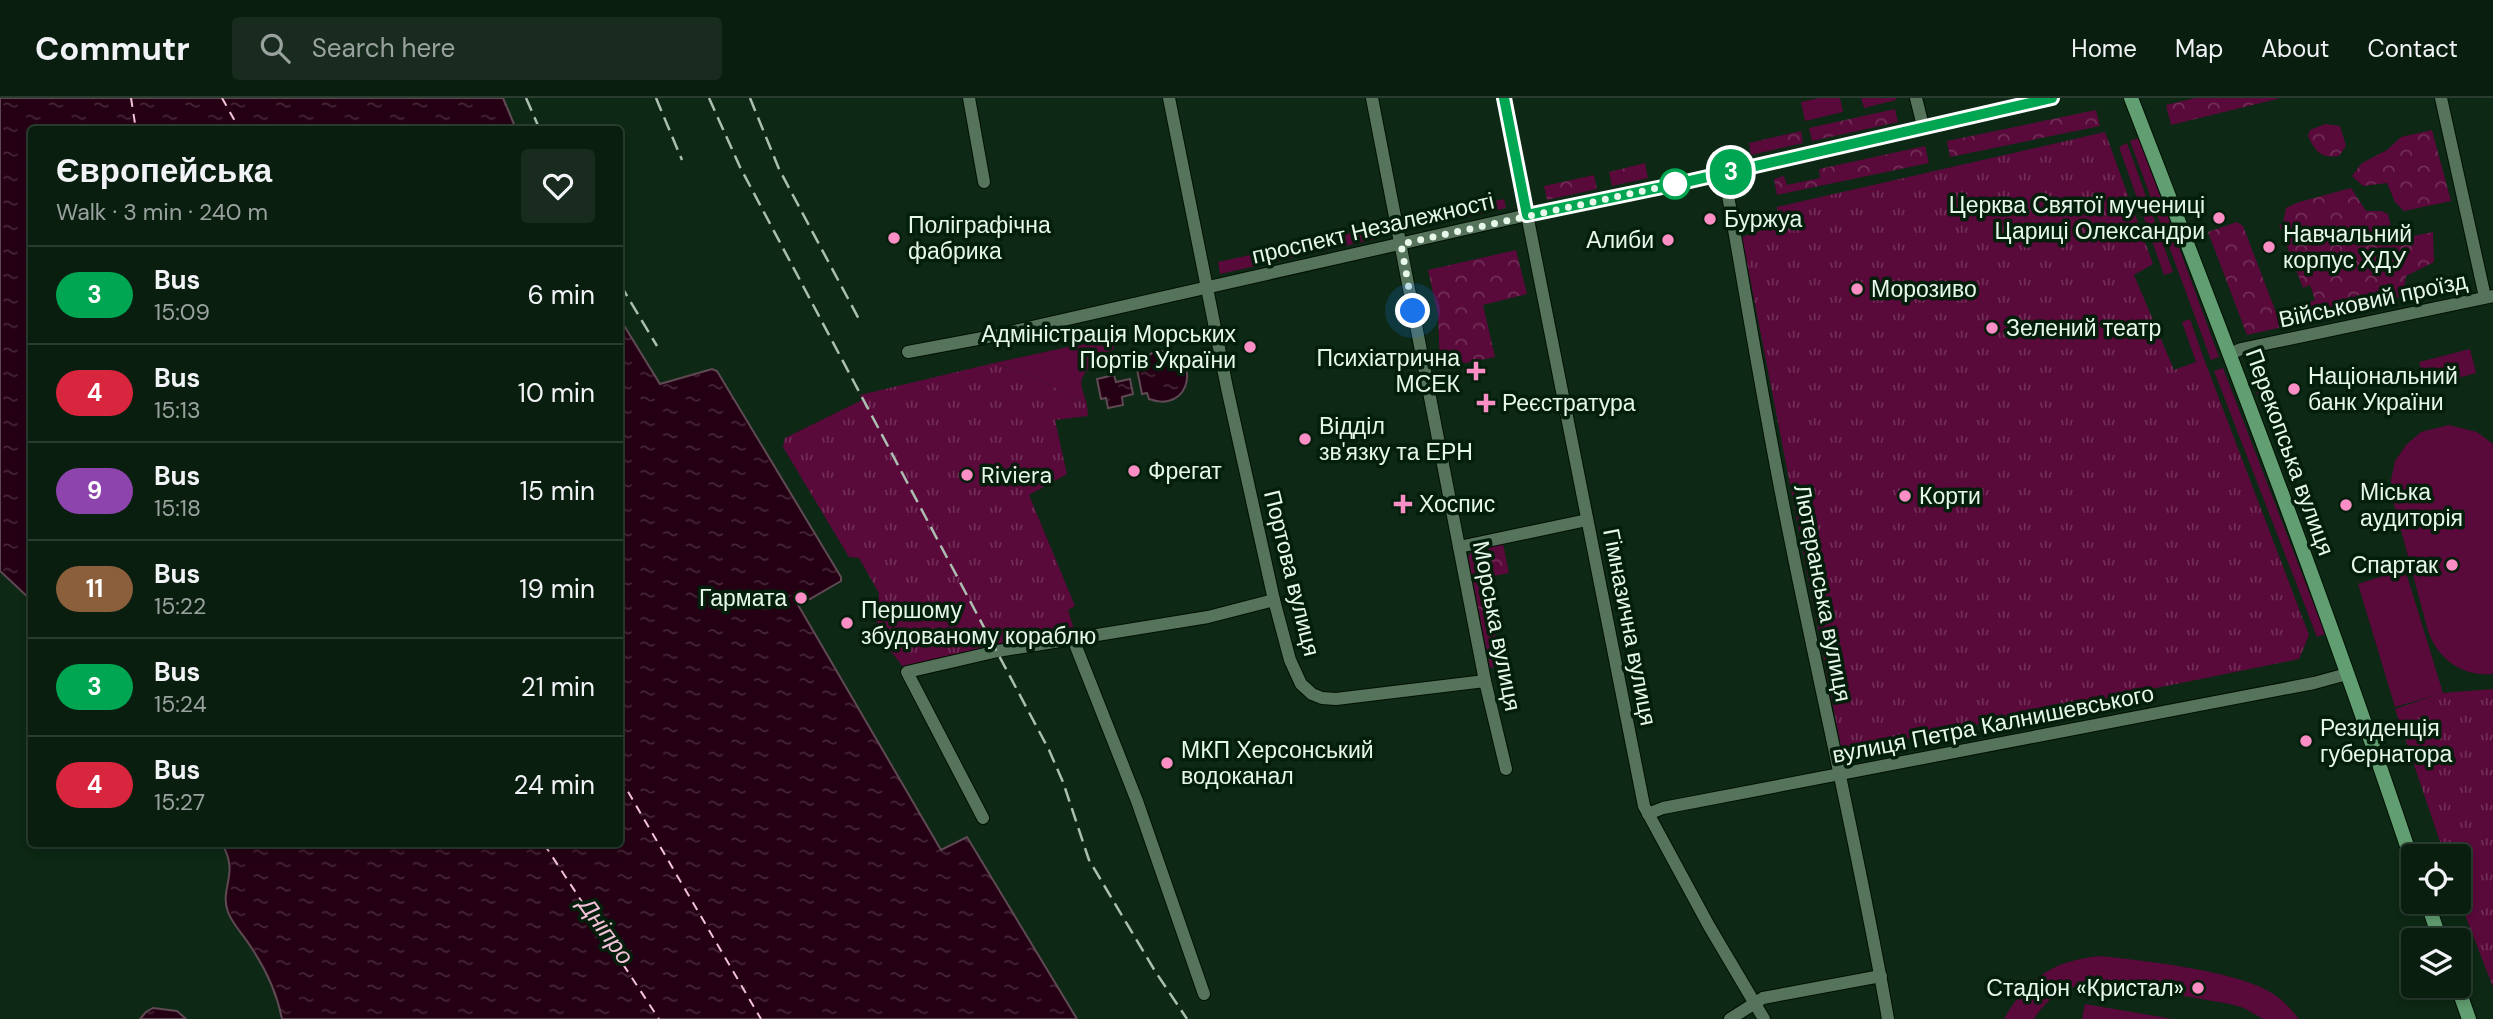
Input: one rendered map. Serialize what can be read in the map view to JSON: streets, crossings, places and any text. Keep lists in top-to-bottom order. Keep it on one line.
{"streets":{"main road":["Перекопська вулиця"],"street":["проспект Незалежності","Військовий проїзд","Портова вулиця","Лютеранська вулиця","Морська вулиця","Гімназична вулиця","вулиця Петра Калнишевського"]},"crossings":[["проспект Незалежності","Портова вулиця"],["проспект Незалежності","Лютеранська вулиця"],["проспект Незалежності","Морська вулиця"],["проспект Незалежності","Гімназична вулиця"],["Військовий проїзд","Перекопська вулиця"],["Перекопська вулиця","вулиця Петра Калнишевського"],["Портова вулиця","Морська вулиця"],["Лютеранська вулиця","вулиця Петра Калнишевського"],["Гімназична вулиця","вулиця Петра Калнишевського"]],"water":["Дніпро"],"places":{"other":["Церква Святої мучениці Цариці Олександри","Буржуа","Поліграфічна фабрика","Алиби","Навчальний корпус ХДУ","Морозиво","Зелений театр","Адміністрація Морських Портів України","Національний банк України","Відділ зв'язку та ЕРН","Фрегат","Riviera","Корти","Міська аудиторія","Спартак","Гармата","Першому збудованому кораблю","Резиденція губернатора","МКП Херсонський водоканал","Стадіон «Кристал»"],"health":["Психіатрична МСЕК","Реєстратура","Хоспис"]},"lines":["bus line 3"],"page":{"header":"Commutr","search":"Search here","nav":["Home","Map","About","Contact"],"on_map":"3","heading":["Європейська","Walk · 3 min · 240 m"],"list":[{"mark":"3","name":"Bus","note":"15:09","value":"6 min"},{"mark":"4","name":"Bus","note":"15:13","value":"10 min"},{"mark":"9","name":"Bus","note":"15:18","value":"15 min"},{"mark":"11","name":"Bus","note":"15:22","value":"19 min"},{"mark":"3","name":"Bus","note":"15:24","value":"21 min"},{"mark":"4","name":"Bus","note":"15:27","value":"24 min"}]}}
